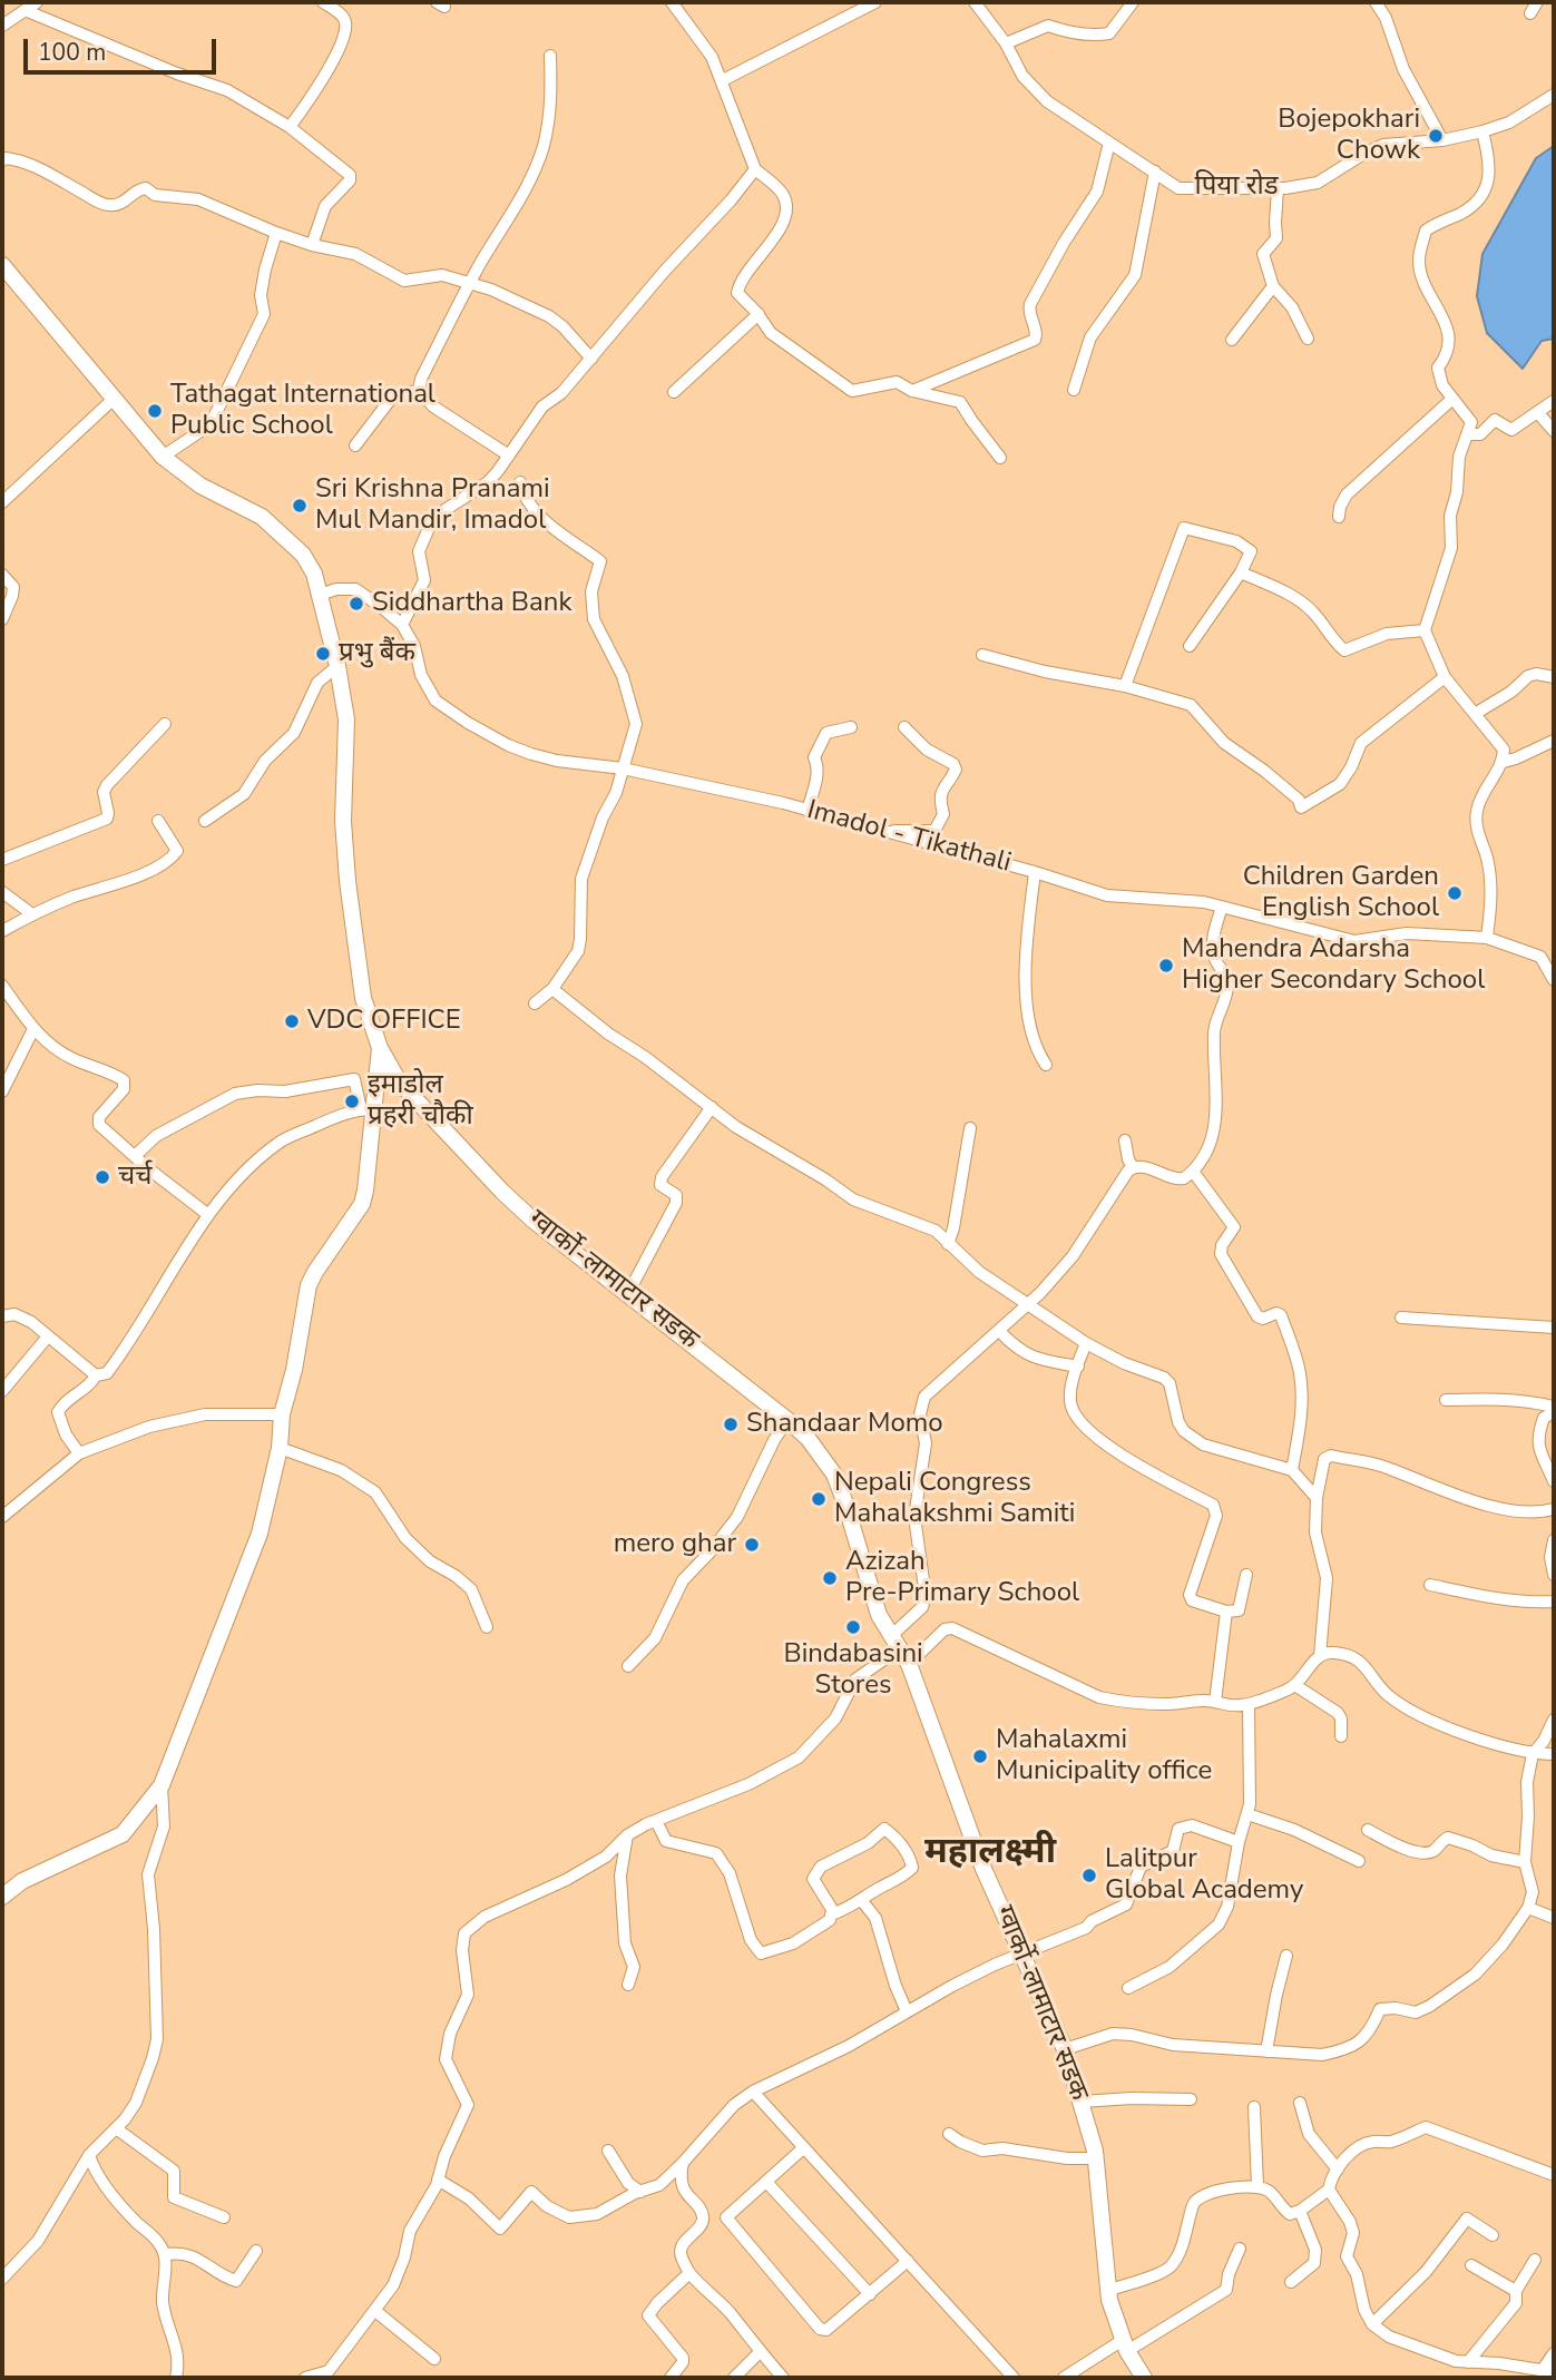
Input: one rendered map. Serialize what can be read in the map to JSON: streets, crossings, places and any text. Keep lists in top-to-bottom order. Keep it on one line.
{"streets":{"main road":["ग्वार्को-लामाटार सडक"],"street":["पिया रोड","Imadol - Tikathali"]},"crossings":[["Imadol - Tikathali","ग्वार्को-लामाटार सडक"]],"districts":["महालक्ष्मी"],"places":["Bojepokhari Chowk","Tathagat International Public School","Sri Krishna Pranami Mul Mandir, Imadol","Siddhartha Bank","प्रभु बैंक","Children Garden English School","Mahendra Adarsha Higher Secondary School","VDC OFFICE","इमाडोल प्रहरी चौकी","चर्च","Shandaar Momo","Nepali Congress Mahalakshmi Samiti","mero ghar","Azizah Pre-Primary School","Bindabasini Stores","Mahalaxmi Municipality office","Lalitpur Global Academy"],"scale_bar":"100 m"}
